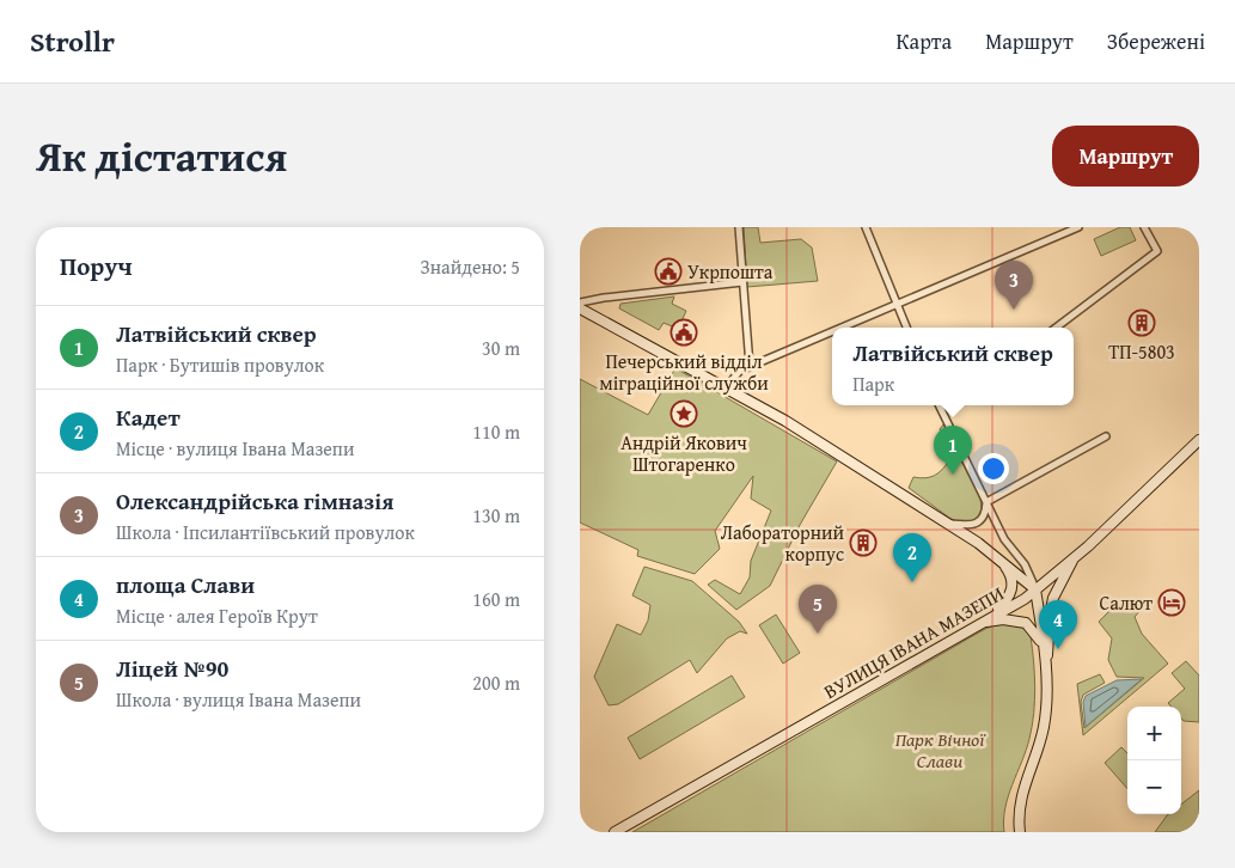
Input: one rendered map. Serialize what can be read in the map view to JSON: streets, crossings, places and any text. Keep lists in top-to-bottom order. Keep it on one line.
{"streets":{"main road":["ВУЛИЦЯ ІВАНА МАЗЕПИ"]},"parks":["Парк Вічної Слави"],"places":{"public building":["Укрпошта","Печерський відділ міграційної служби"],"building":["ТП-5803","Лабораторний корпус"],"place":["Андрій Якович Штогаренко"],"hotel":["Салют"]},"page":{"header":"Strollr","nav":["Карта","Маршрут","Збережені"],"title":"Як дістатися","buttons":"Маршрут","heading":["Поруч","Знайдено: 5"],"pins":["3","1","2","5","4"],"list":[{"mark":"1","name":"Латвійський сквер","note":"Парк · Бутишів провулок","value":"30 m"},{"mark":"2","name":"Кадет","note":"Місце · вулиця Івана Мазепи","value":"110 m"},{"mark":"3","name":"Олександрійська гімназія","note":"Школа · Іпсилантіївський провулок","value":"130 m"},{"mark":"4","name":"площа Слави","note":"Місце · алея Героїв Крут","value":"160 m"},{"mark":"5","name":"Ліцей №90","note":"Школа · вулиця Івана Мазепи","value":"200 m"}],"popup":["Латвійський сквер","Парк"],"map_buttons":["+","−"]}}
